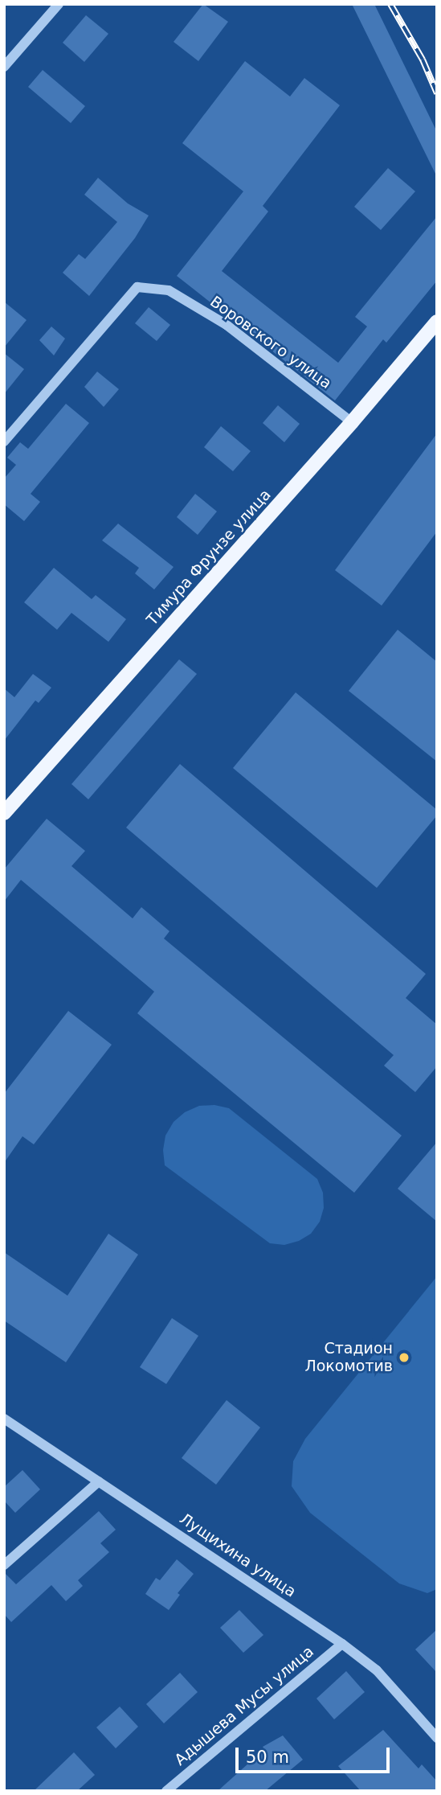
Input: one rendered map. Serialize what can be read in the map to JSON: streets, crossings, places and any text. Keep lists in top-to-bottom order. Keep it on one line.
{"streets":{"main road":["Тимура Фрунзе улица"],"street":["Воровского улица","Лущихина улица","Адышева Мусы улица"]},"crossings":[["Воровского улица","Тимура Фрунзе улица"],["Лущихина улица","Адышева Мусы улица"]],"places":["Стадион Локомотив"],"scale_bar":"50 m"}
